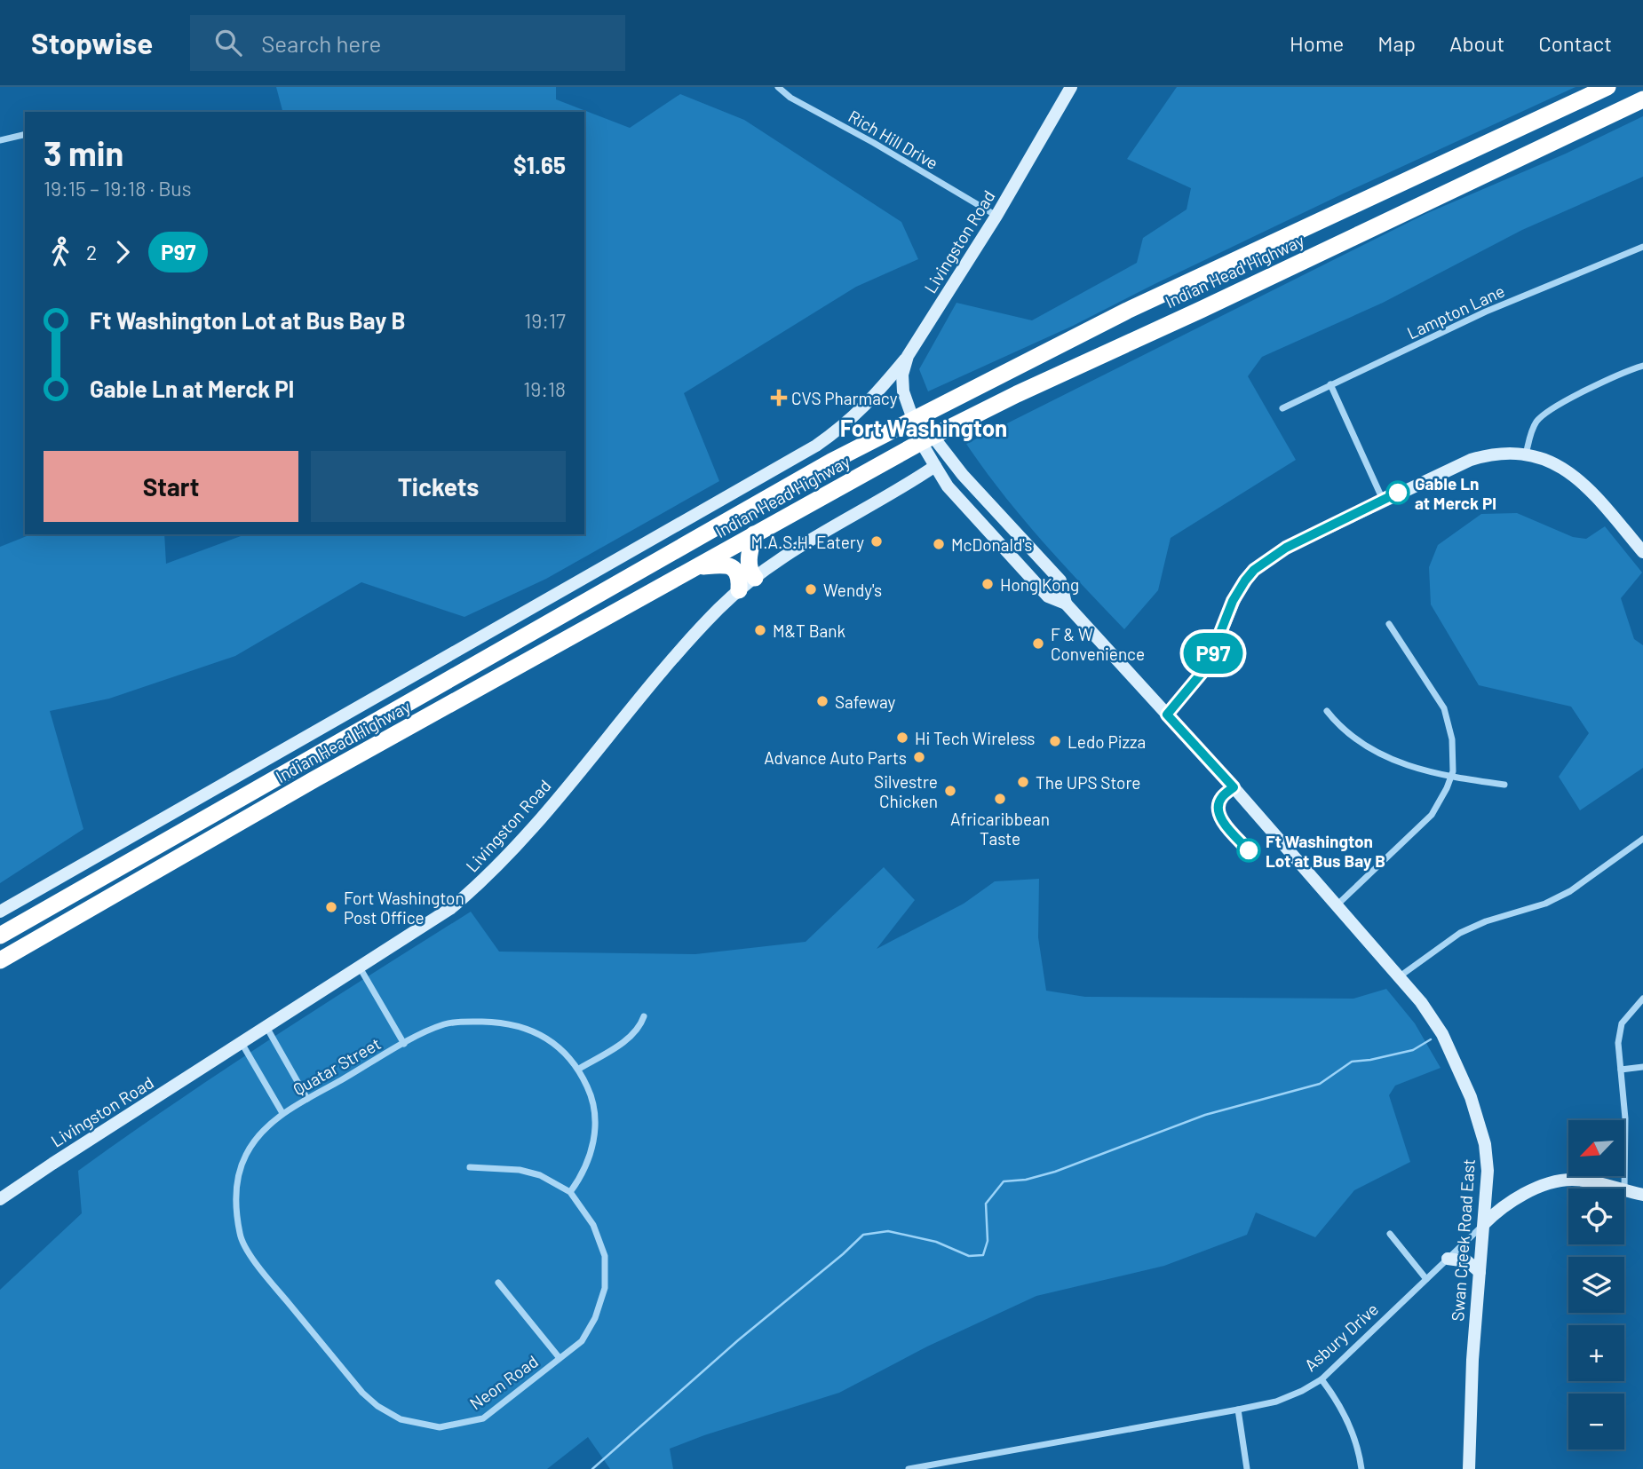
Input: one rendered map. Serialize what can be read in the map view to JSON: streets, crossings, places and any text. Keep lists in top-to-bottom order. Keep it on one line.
{"streets":{"highway":["Indian Head Highway"],"main road":["Livingston Road","Swan Creek Road East","Asbury Drive"],"street":["Rich Hill Drive","Lampton Lane","Quatar Street","Neon Road"]},"crossings":[["Rich Hill Drive","Livingston Road"],["Livingston Road","Indian Head Highway"],["Livingston Road","Quatar Street"],["Livingston Road","Swan Creek Road East"],["Indian Head Highway","Swan Creek Road East"],["Quatar Street","Neon Road"],["Swan Creek Road East","Asbury Drive"]],"districts":["Fort Washington"],"places":{"health":["CVS Pharmacy"],"other":["Gable Ln at Merck Pl","M.A.S.H. Eatery","McDonald's","Hong Kong","Wendy's","M&T Bank","F & W Convenience","Safeway","Hi Tech Wireless","Ledo Pizza","Advance Auto Parts","The UPS Store","Silvestre Chicken","Africaribbean Taste","Ft Washington Lot at Bus Bay B","Fort Washington Post Office"]},"lines":["bus line P97"],"north":"bottom left","page":{"header":"Stopwise","search":"Search here","nav":["Home","Map","About","Contact"],"on_map":"P97","heading":["3 min","19:15 – 19:18 · Bus","$1.65"],"legs":["2","P97"],"list":[{"name":"Ft Washington Lot at Bus Bay B","value":"19:17"},{"name":"Gable Ln at Merck Pl","value":"19:18"}],"buttons":["Start","Tickets"],"map_buttons":["+","−"]}}
